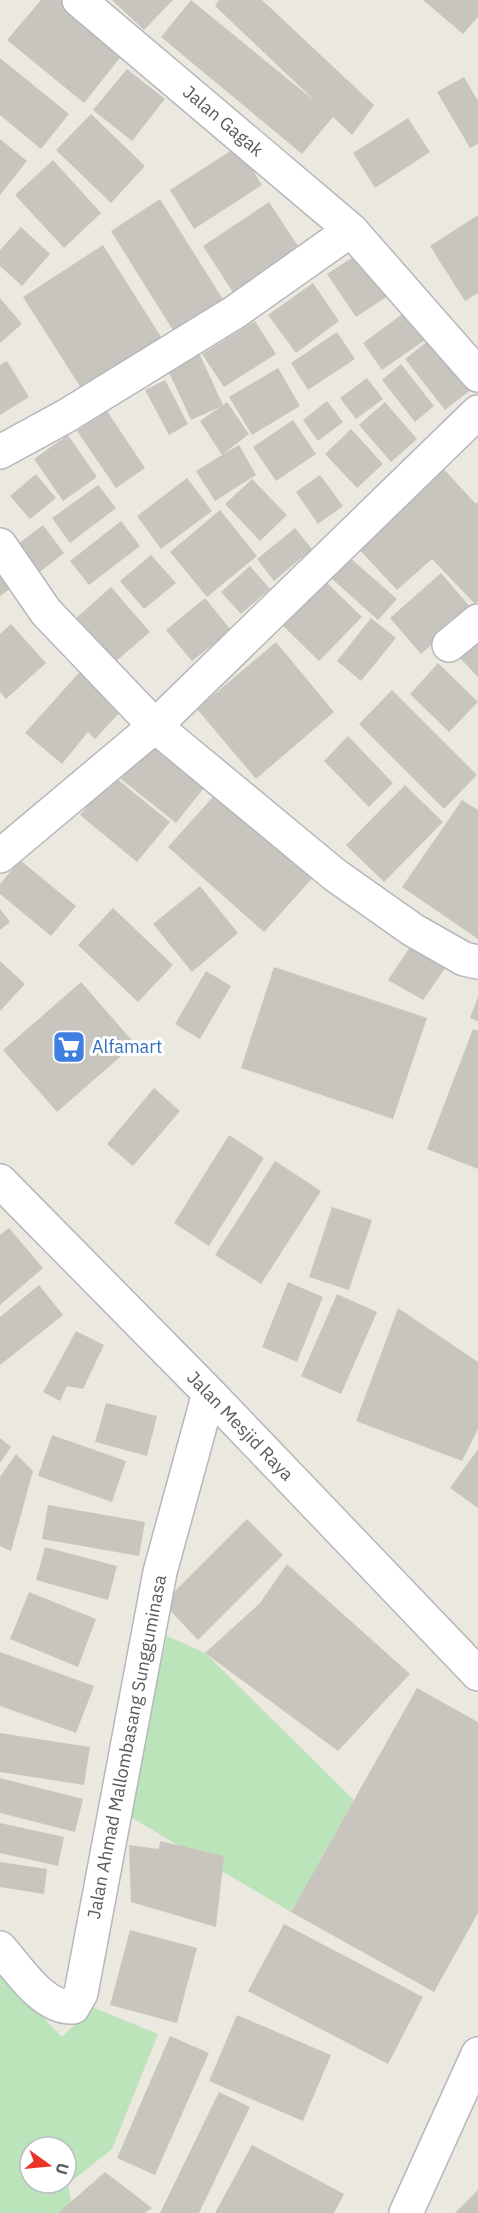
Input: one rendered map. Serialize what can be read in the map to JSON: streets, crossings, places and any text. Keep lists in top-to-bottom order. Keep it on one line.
{"streets":{"street":["Jalan Gagak","Jalan Mesjid Raya","Jalan Ahmad Mallombasang Sungguminasa"]},"crossings":[["Jalan Mesjid Raya","Jalan Ahmad Mallombasang Sungguminasa"]],"places":{"supermarket":["Alfamart"]},"north":"right"}
